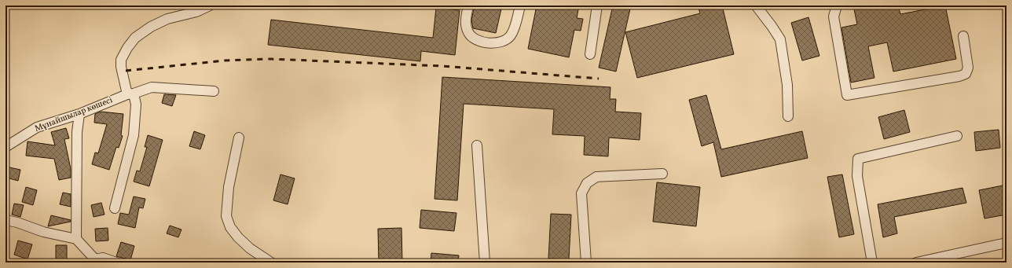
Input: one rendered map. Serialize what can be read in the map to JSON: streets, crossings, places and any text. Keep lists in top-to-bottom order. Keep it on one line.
{"streets":{"street":["Мұнайшылар көшесі"]}}
